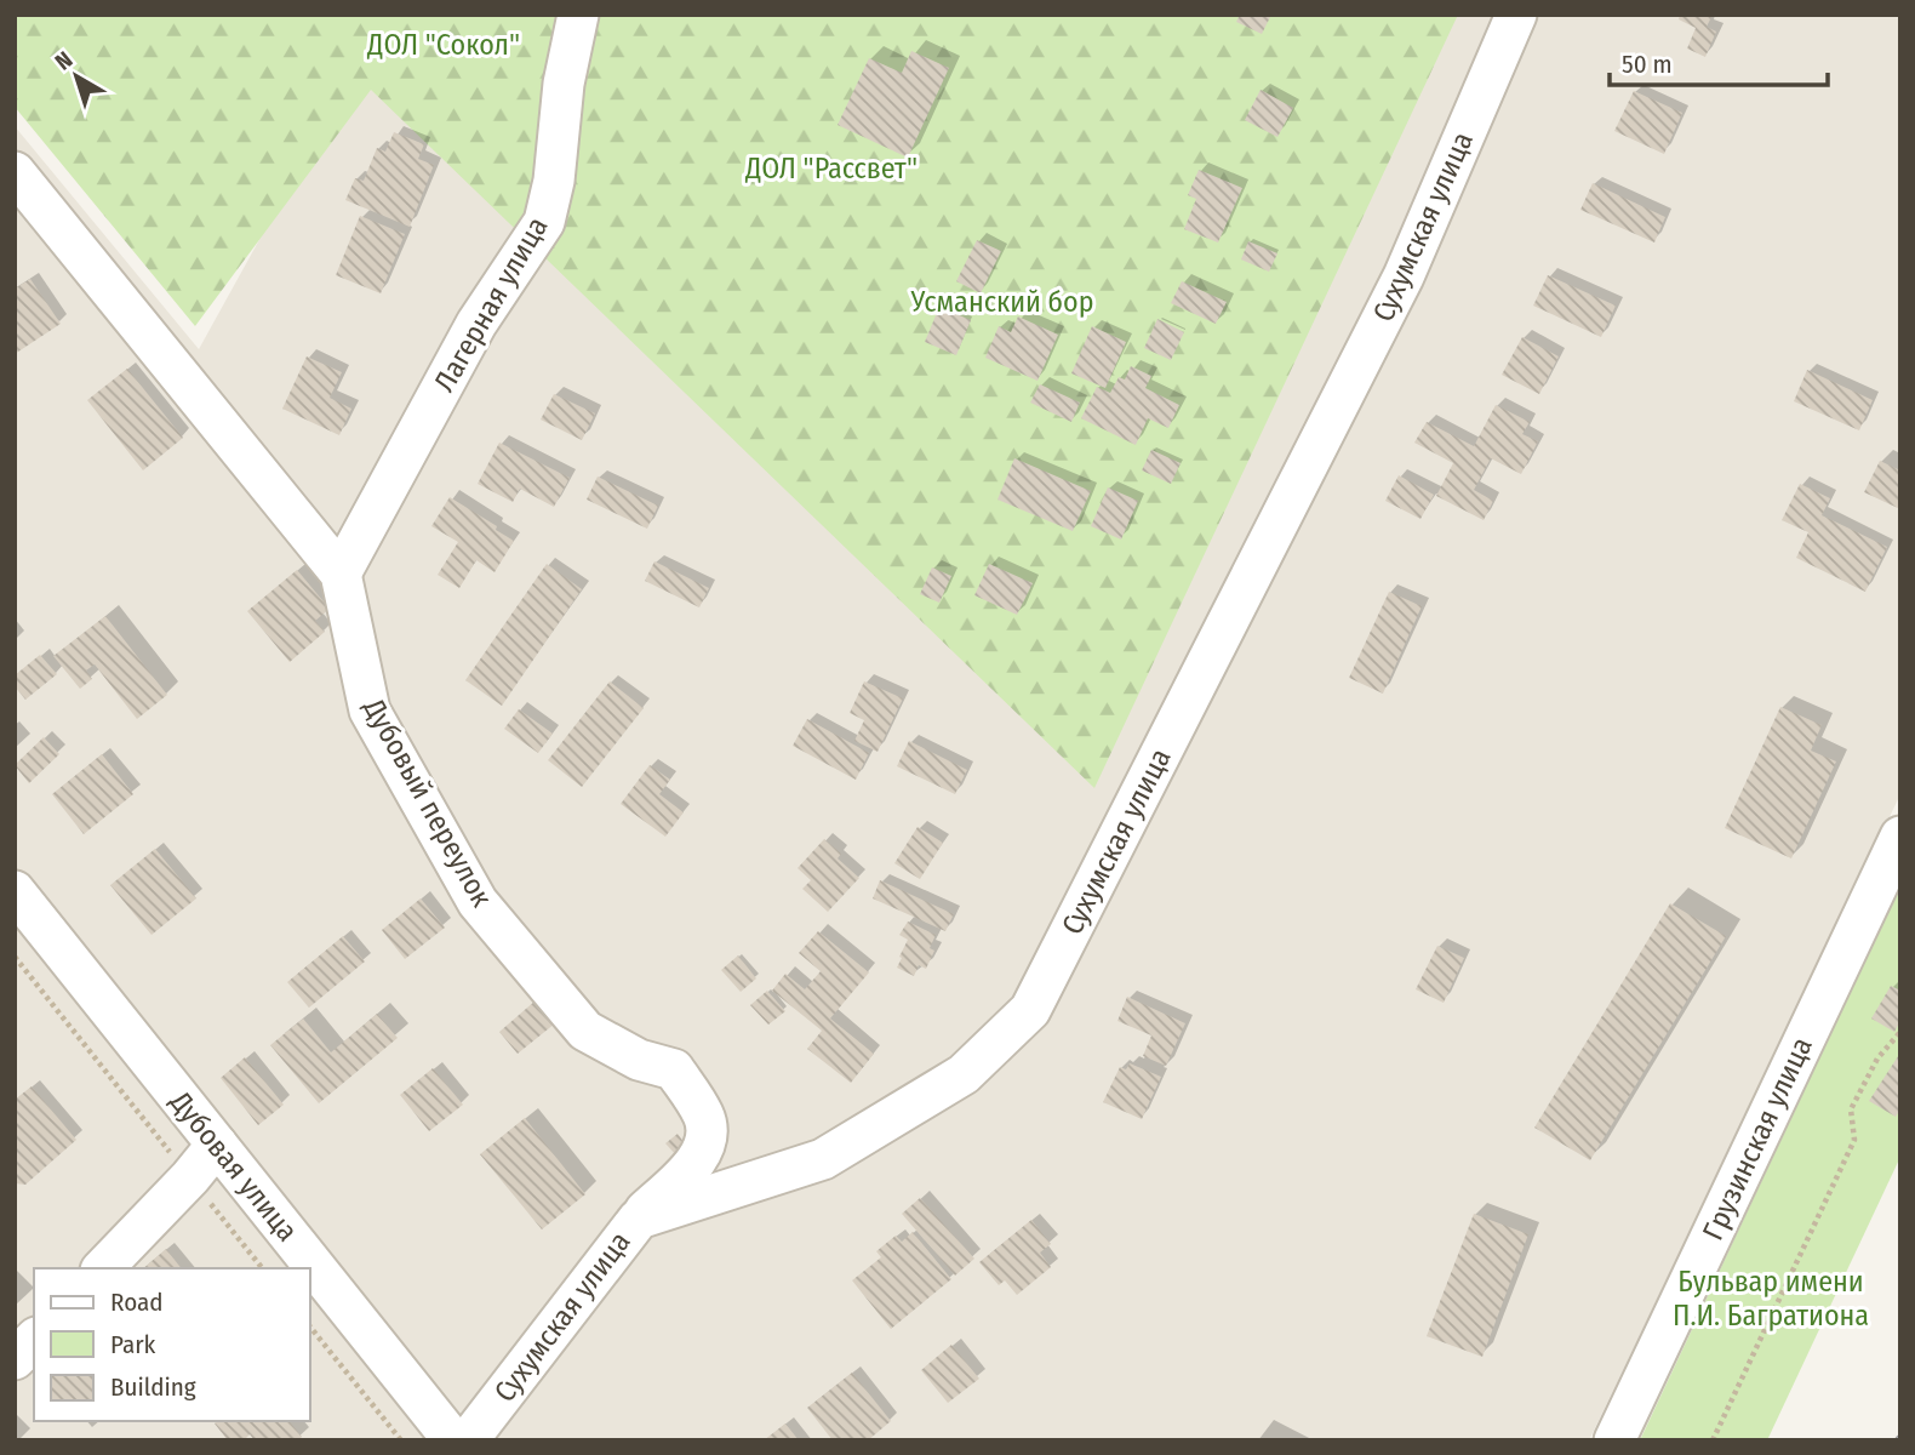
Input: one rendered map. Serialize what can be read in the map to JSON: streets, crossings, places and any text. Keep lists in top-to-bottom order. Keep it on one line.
{"streets":{"street":["Сухумская улица","Лагерная улица","Дубовый переулок","Грузинская улица","Дубовая улица"]},"crossings":[["Сухумская улица","Дубовый переулок"],["Лагерная улица","Дубовый переулок"]],"parks":["ДОЛ \"Сокол\"","ДОЛ \"Рассвет\"","Усманский бор","Бульвар имени П.И. Багратиона"],"legend":["Road","Park","Building"],"scale_bar":"50 m","north":"top left"}
